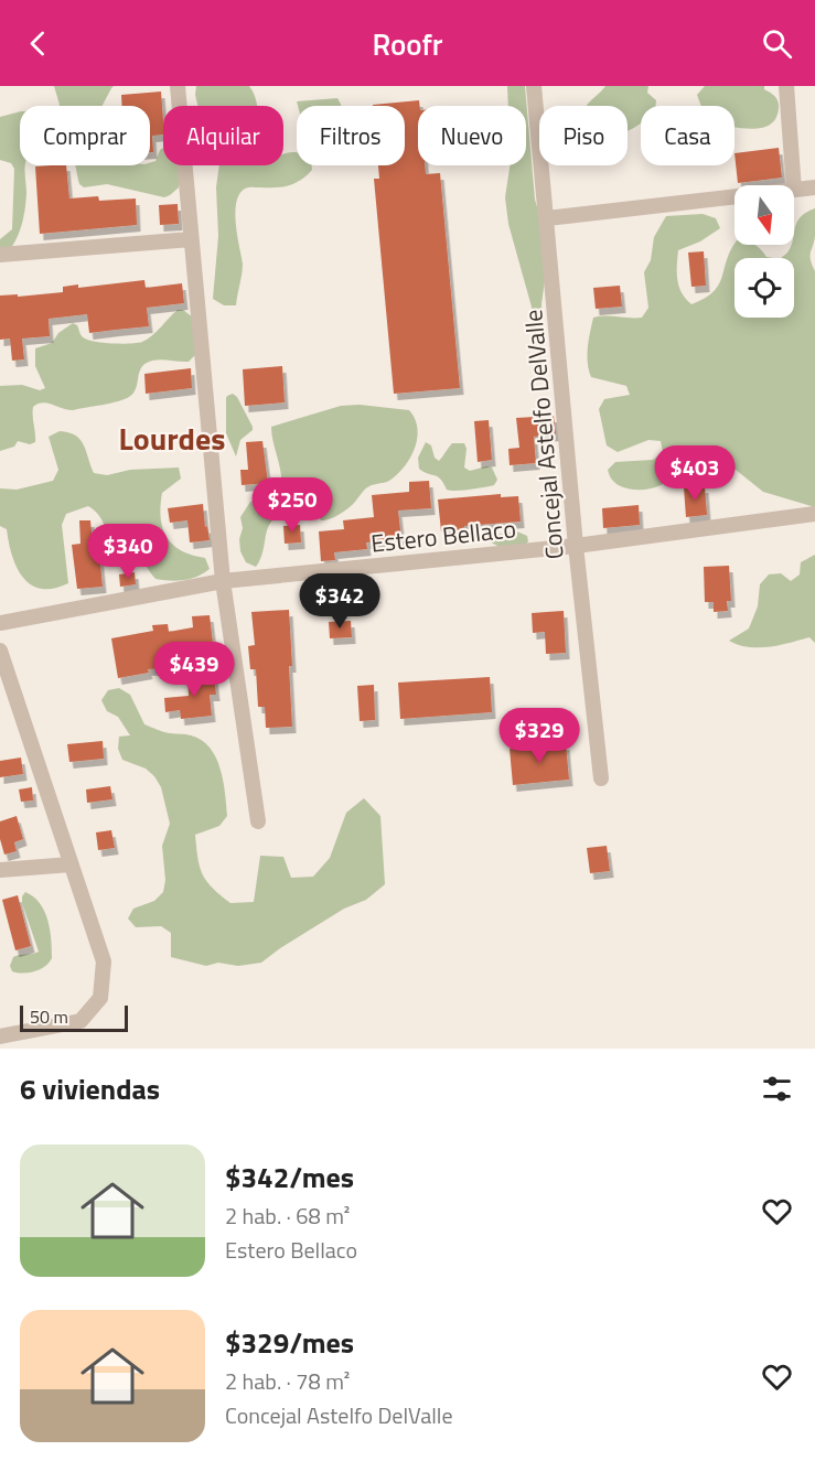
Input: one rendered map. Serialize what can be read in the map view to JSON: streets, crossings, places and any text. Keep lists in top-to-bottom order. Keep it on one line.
{"streets":{"street":["Concejal Astelfo DelValle","Estero Bellaco"]},"crossings":[["Concejal Astelfo DelValle","Estero Bellaco"]],"districts":["Lourdes"],"scale_bar":"50 m","north":"bottom","page":{"header":"Roofr","chip":["Comprar","Alquilar","Filtros","Nuevo","Piso","Casa"],"price":["$403","$250","$340","$342","$439","$329"],"scale":"50 m","heading":"6 viviendas","list":[{"name":"$342/mes","note":"2 hab. · 68 m² · Estero Bellaco"},{"name":"$329/mes","note":"2 hab. · 78 m² · Concejal Astelfo DelValle"}]}}
